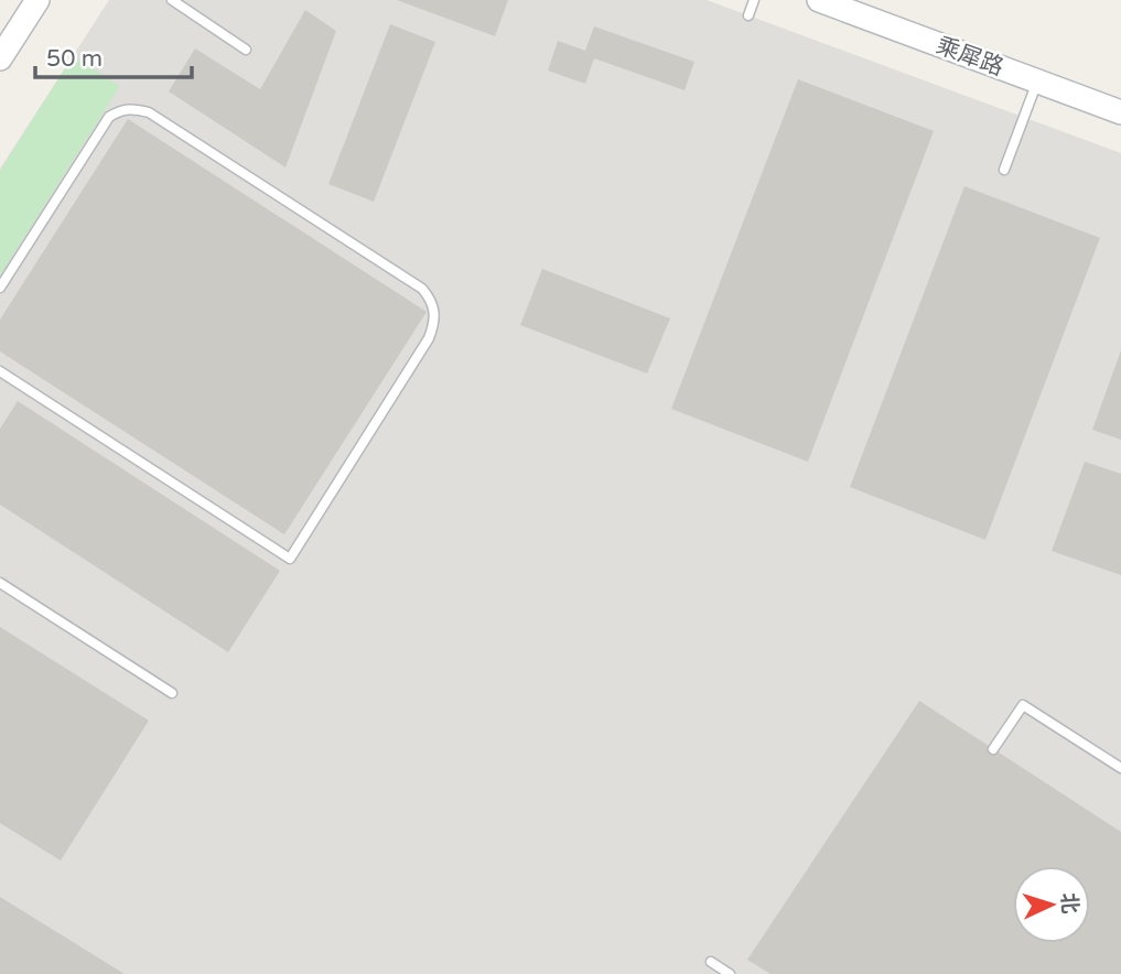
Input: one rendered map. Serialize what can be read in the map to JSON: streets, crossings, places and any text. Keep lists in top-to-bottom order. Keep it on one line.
{"streets":{"main road":["乘犀路"]},"scale_bar":"50 m","north":"right"}
